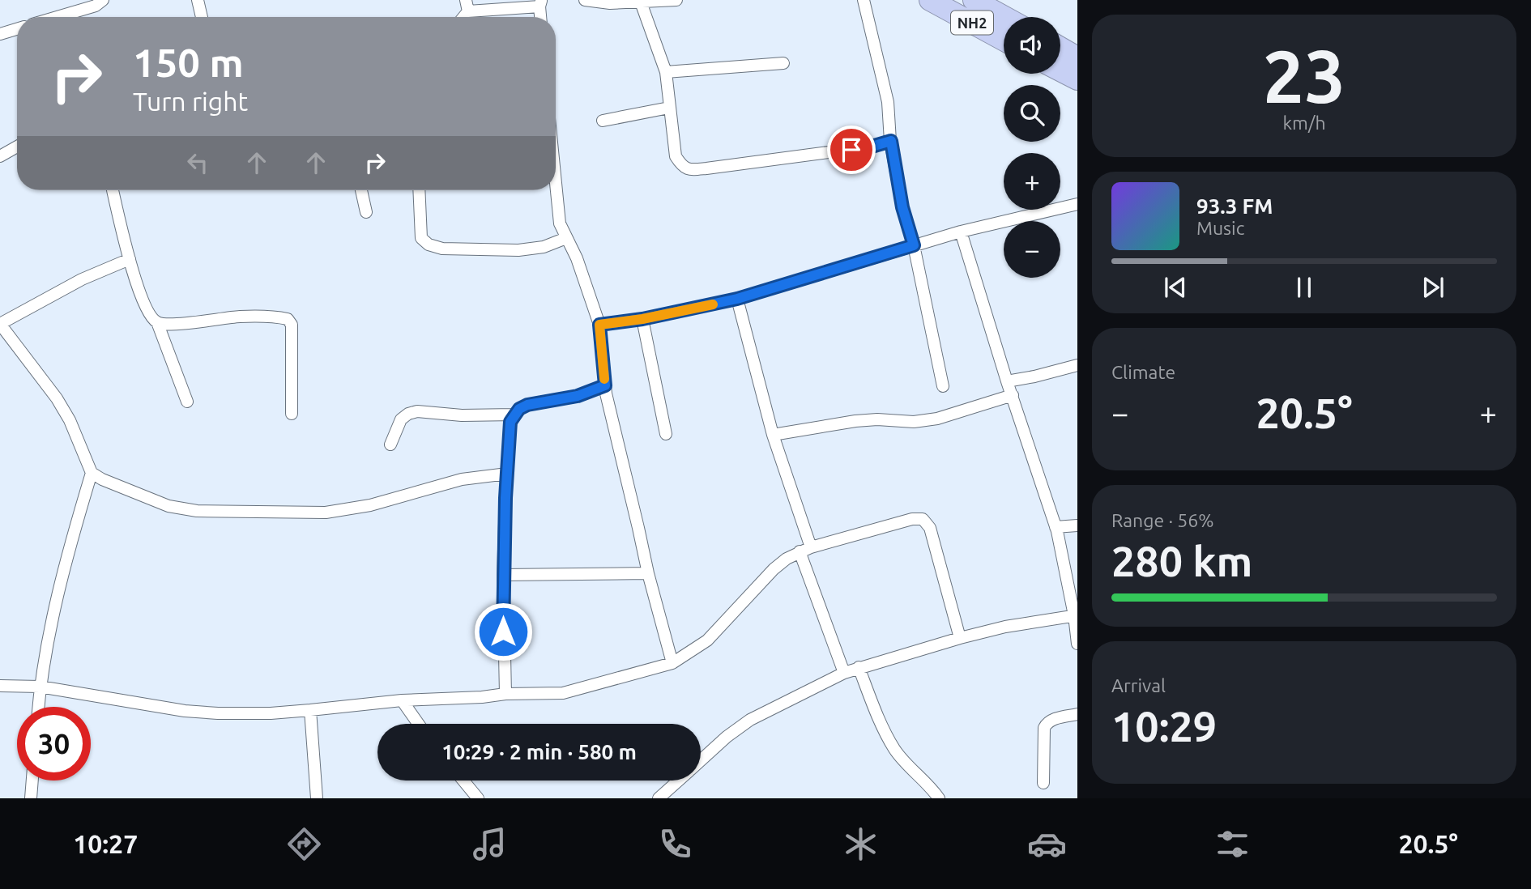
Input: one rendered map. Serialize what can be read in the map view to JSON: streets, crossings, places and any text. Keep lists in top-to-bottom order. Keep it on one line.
{"streets":{"highway":["NH2"]},"page":{"tile":[["23","km/h"],"Climate",["Range · 56%","280 km"],["Arrival","10:29"]],"map_buttons":["+","−"],"turn":["150 m","Turn right"],"song":["93.3 FM","Music"],"heat":["−","20.5°","+"],"limit":"30","trip":"10:29 · 2 min · 580 m","tabs":["10:27","20.5°"]}}
